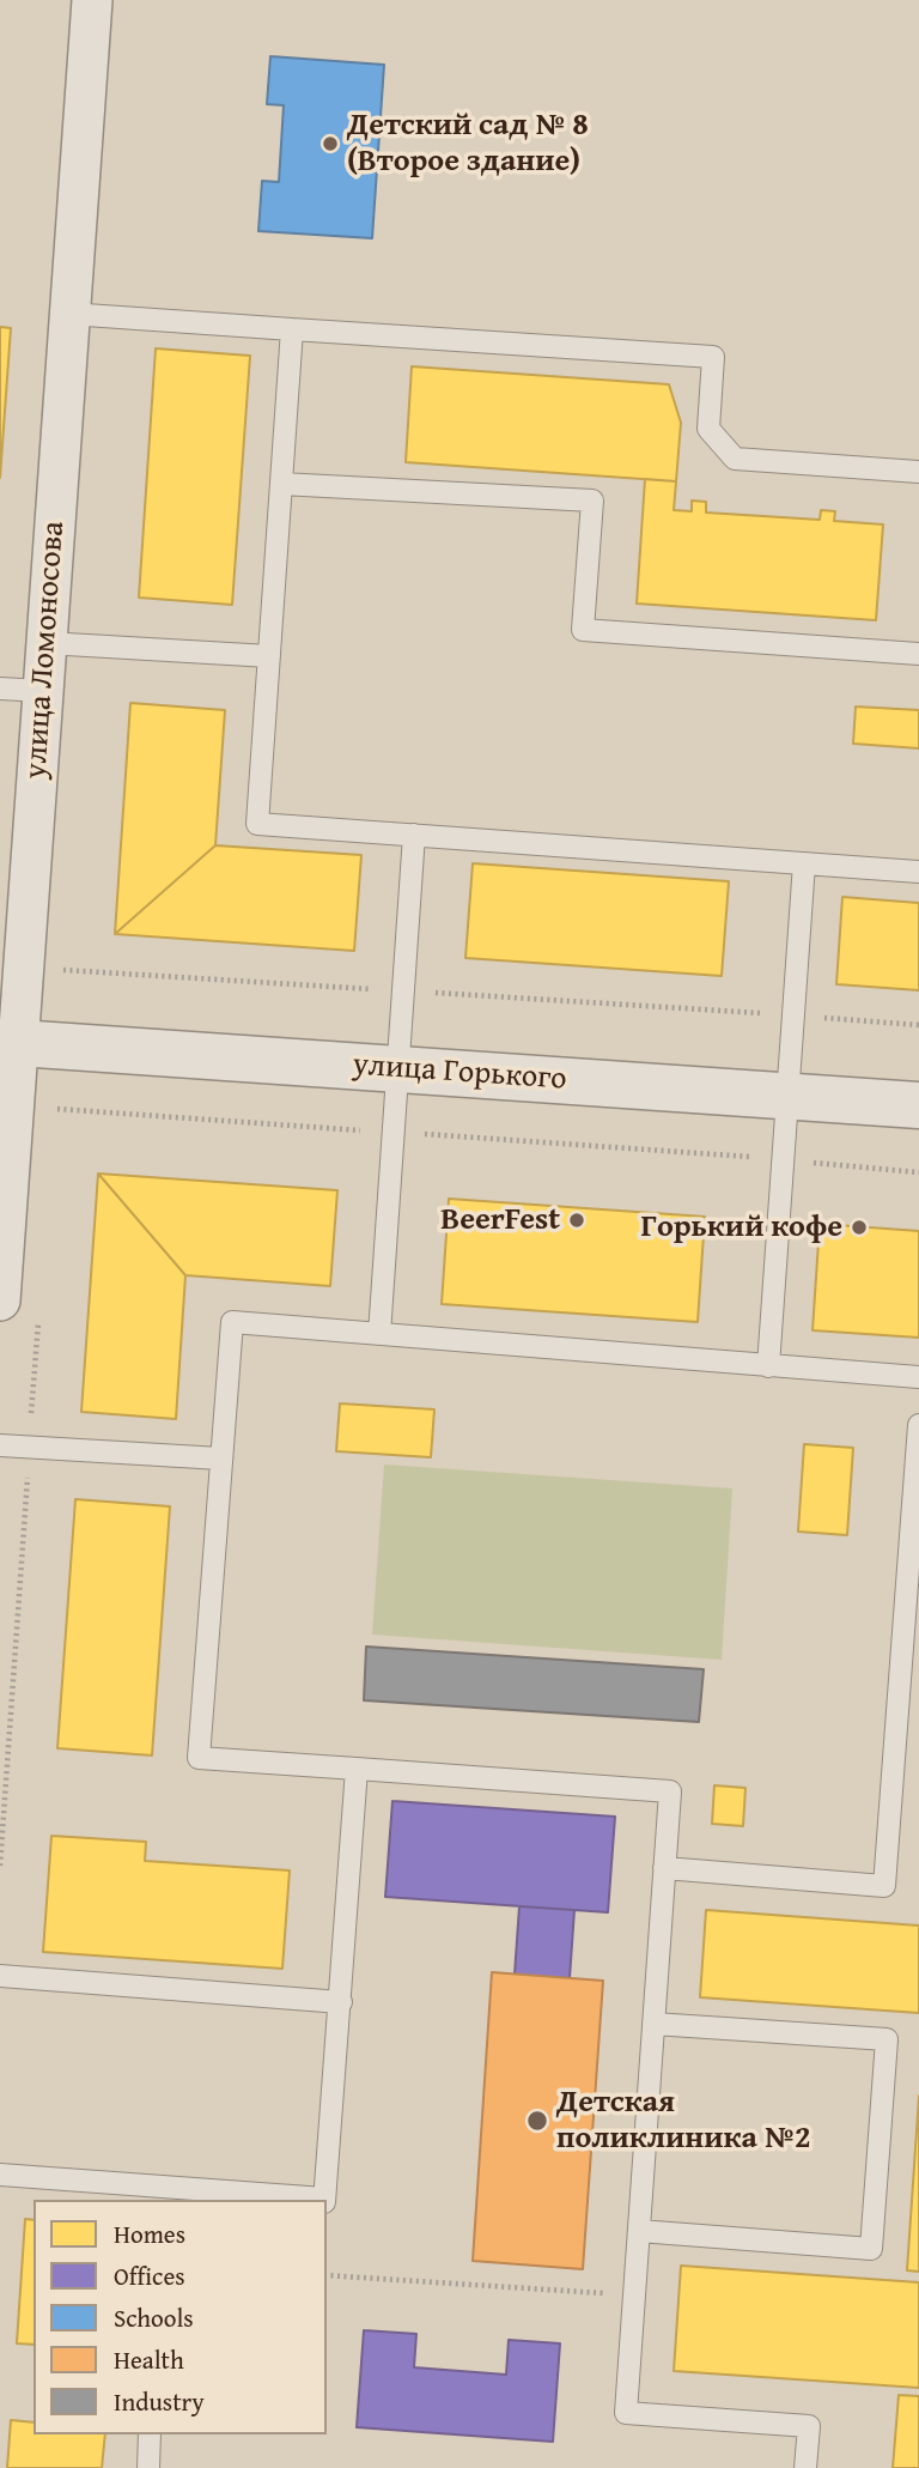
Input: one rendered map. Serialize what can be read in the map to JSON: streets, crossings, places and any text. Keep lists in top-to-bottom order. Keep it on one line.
{"streets":{"street":["улица Ломоносова","улица Горького"]},"crossings":[["улица Ломоносова","улица Горького"]],"places":["Детский сад № 8 (Второе здание)","BeerFest","Горький кофе","Детская поликлиника №2"],"legend":["Homes","Offices","Schools","Health","Industry"]}
